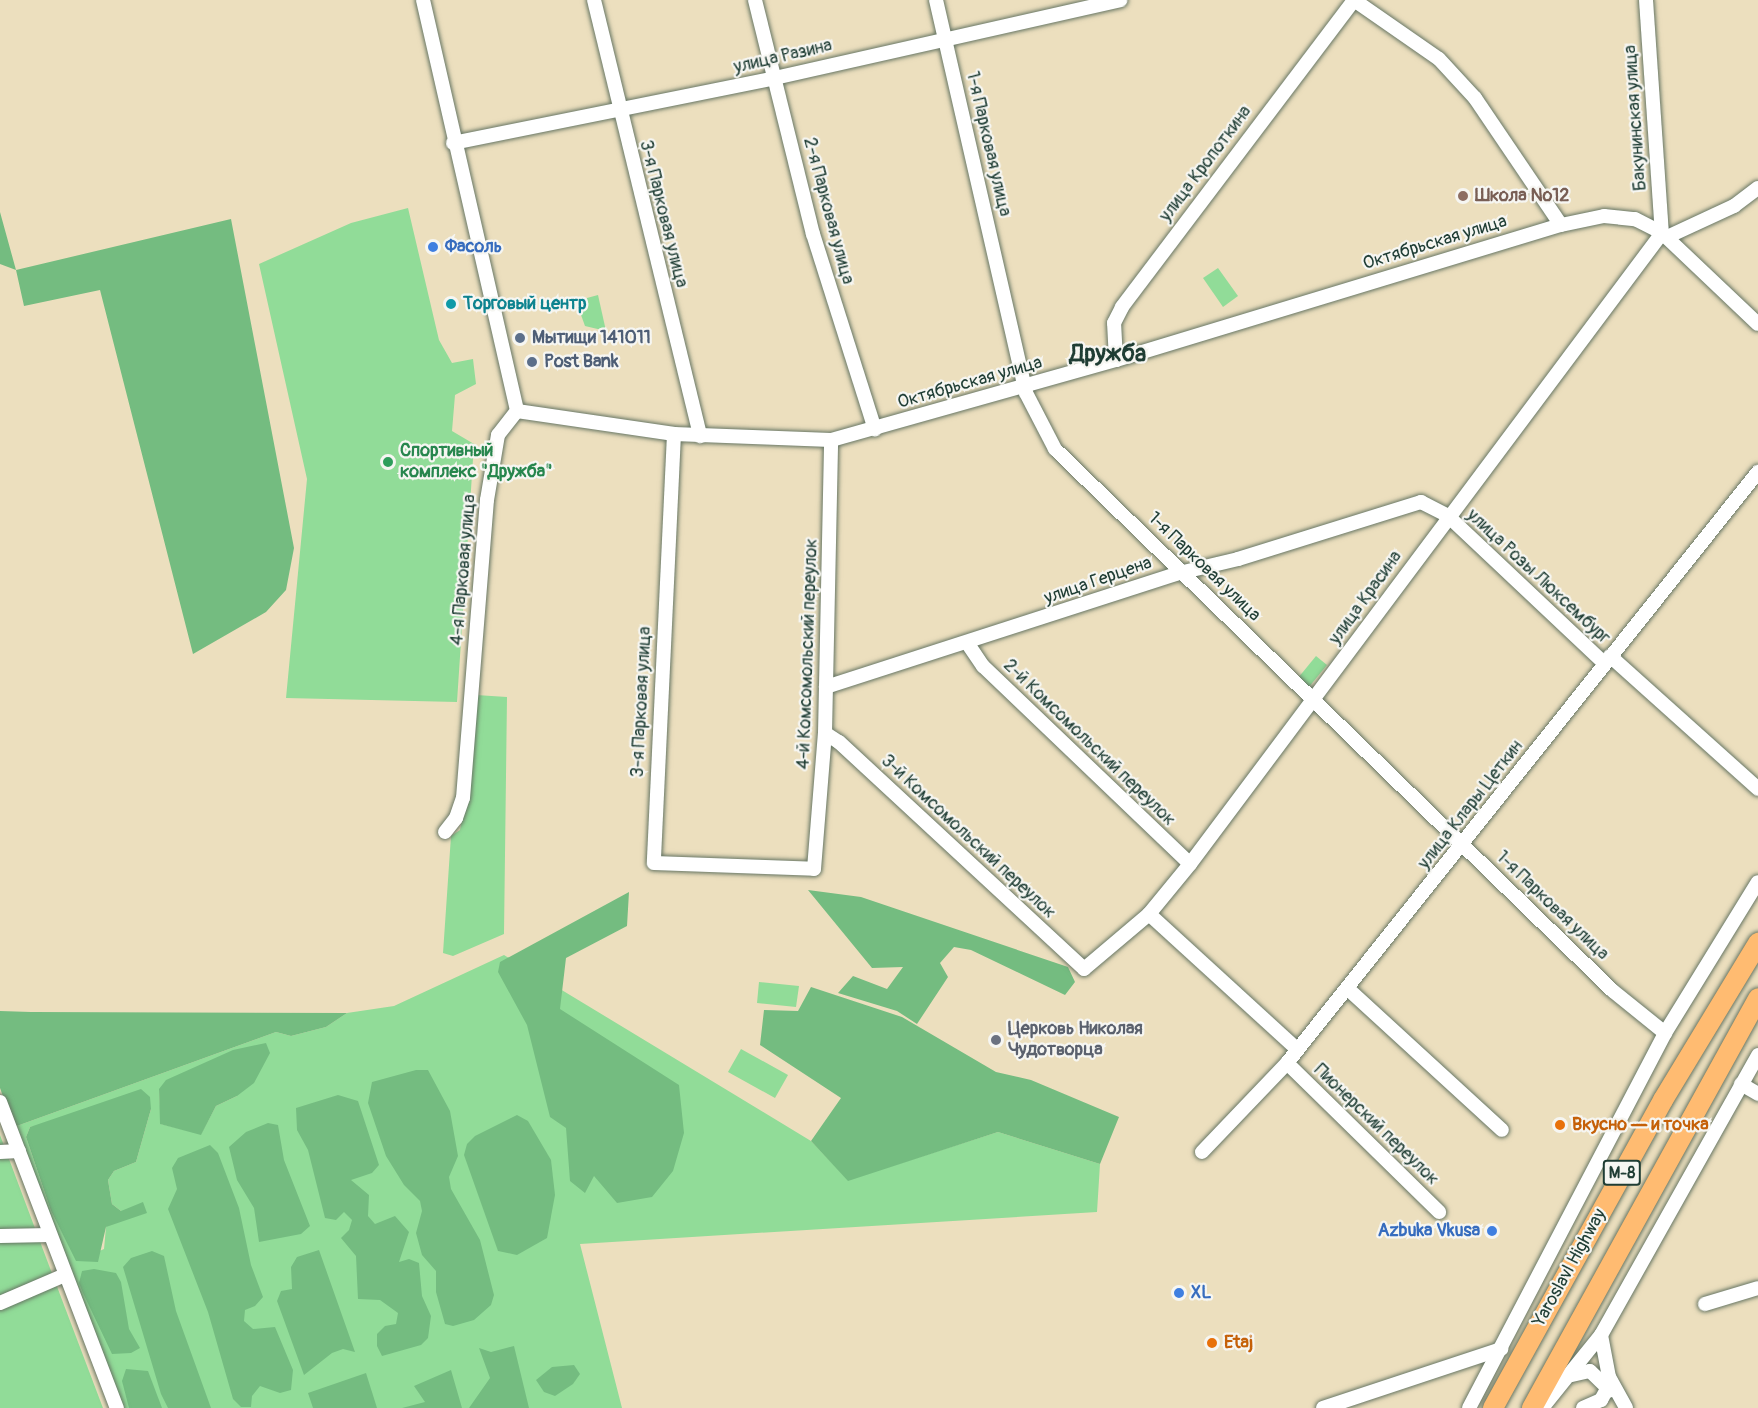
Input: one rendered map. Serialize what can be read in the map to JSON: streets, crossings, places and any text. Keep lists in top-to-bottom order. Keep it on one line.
{"streets":{"highway":["М-8","Yaroslavl Highway"],"street":["улица Разина","Бакунинская улица","1-я Парковая улица","улица Кропоткина","2-я Парковая улица","3-я Парковая улица","Октябрьская улица","4-я Парковая улица","улица Розы Люксембург","улица Герцена","улица Красина","4-й Комсомольский переулок","2-й Комсомольский переулок","улица Клары Цеткин","3-й Комсомольский переулок","Пионерский переулок"]},"crossings":[["улица Разина","1-я Парковая улица"],["улица Разина","2-я Парковая улица"],["улица Разина","3-я Парковая улица"],["Бакунинская улица","Октябрьская улица"],["Бакунинская улица","улица Красина"],["1-я Парковая улица","Октябрьская улица"],["1-я Парковая улица","улица Герцена"],["1-я Парковая улица","улица Красина"],["1-я Парковая улица","улица Клары Цеткин"],["улица Кропоткина","Октябрьская улица"],["2-я Парковая улица","Октябрьская улица"],["3-я Парковая улица","Октябрьская улица"],["3-я Парковая улица","4-й Комсомольский переулок"],["Октябрьская улица","4-я Парковая улица"],["Октябрьская улица","улица Красина"],["Октябрьская улица","4-й Комсомольский переулок"],["улица Розы Люксембург","улица Герцена"],["улица Розы Люксембург","улица Красина"],["улица Розы Люксембург","улица Клары Цеткин"],["улица Герцена","улица Красина"],["улица Герцена","4-й Комсомольский переулок"],["улица Герцена","2-й Комсомольский переулок"],["улица Красина","2-й Комсомольский переулок"],["улица Красина","3-й Комсомольский переулок"],["4-й Комсомольский переулок","3-й Комсомольский переулок"],["улица Клары Цеткин","Пионерский переулок"]],"districts":["Дружба"],"places":["Школа №12","Фасоль","Торговый центр","Мытищи 141011","Post Bank","Спортивный комплекс \"Дружба\"","Церковь Николая Чудотворца","Вкусно — и точка","Azbuka Vkusa","XL","Etaj"]}
